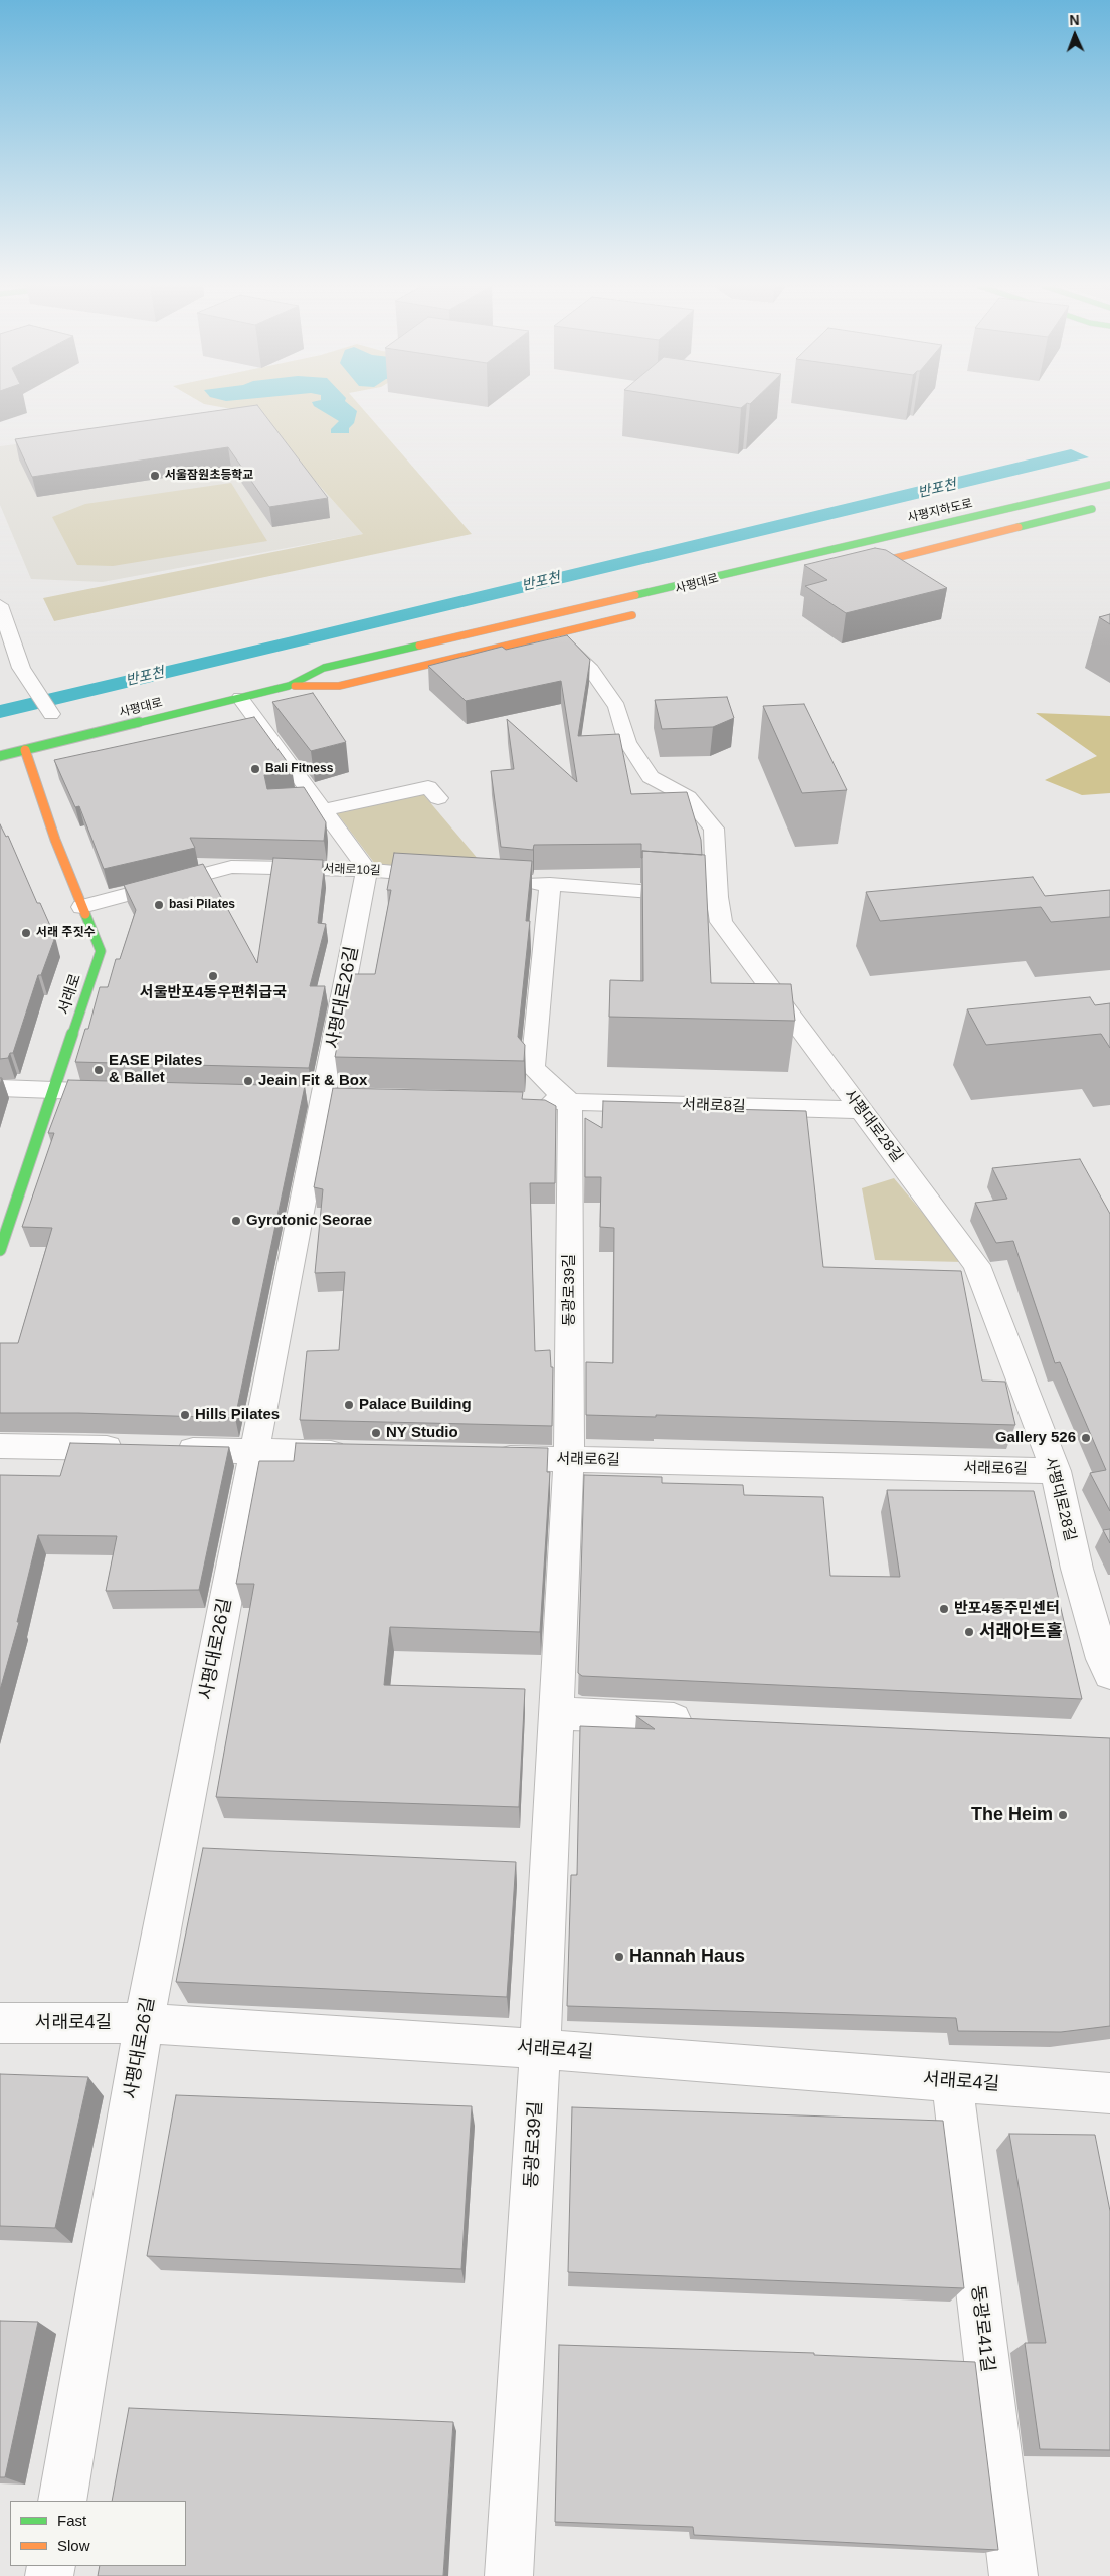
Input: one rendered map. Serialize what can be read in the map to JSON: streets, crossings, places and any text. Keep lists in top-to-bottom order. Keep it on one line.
{"streets":{"main road":["사평지하도로","사평대로","서래로"],"street":["서래로10길","사평대로26길","서래로8길","사평대로28길","동광로39길","서래로6길","서래로4길","동광로41길"]},"crossings":[["사평지하도로","사평대로"],["사평대로","서래로"],["사평대로","사평대로28길"],["서래로10길","서래로"],["서래로10길","사평대로26길"],["사평대로26길","서래로4길"],["서래로8길","사평대로28길"],["서래로8길","동광로39길"],["사평대로28길","서래로6길"],["동광로39길","서래로6길"],["동광로39길","서래로4길"],["서래로4길","동광로41길"]],"water":["반포천"],"places":["서울잠원초등학교","Bali Fitness","basi Pilates","서래 주짓수","서울반포4동우편취급국","EASE Pilates & Ballet","Jeain Fit & Box","Gyrotonic Seorae","Palace Building","Hills Pilates","NY Studio","Gallery 526","반포4동주민센터","서래아트홀","The Heim","Hannah Haus"],"legend":["Fast","Slow"],"north":"top"}
